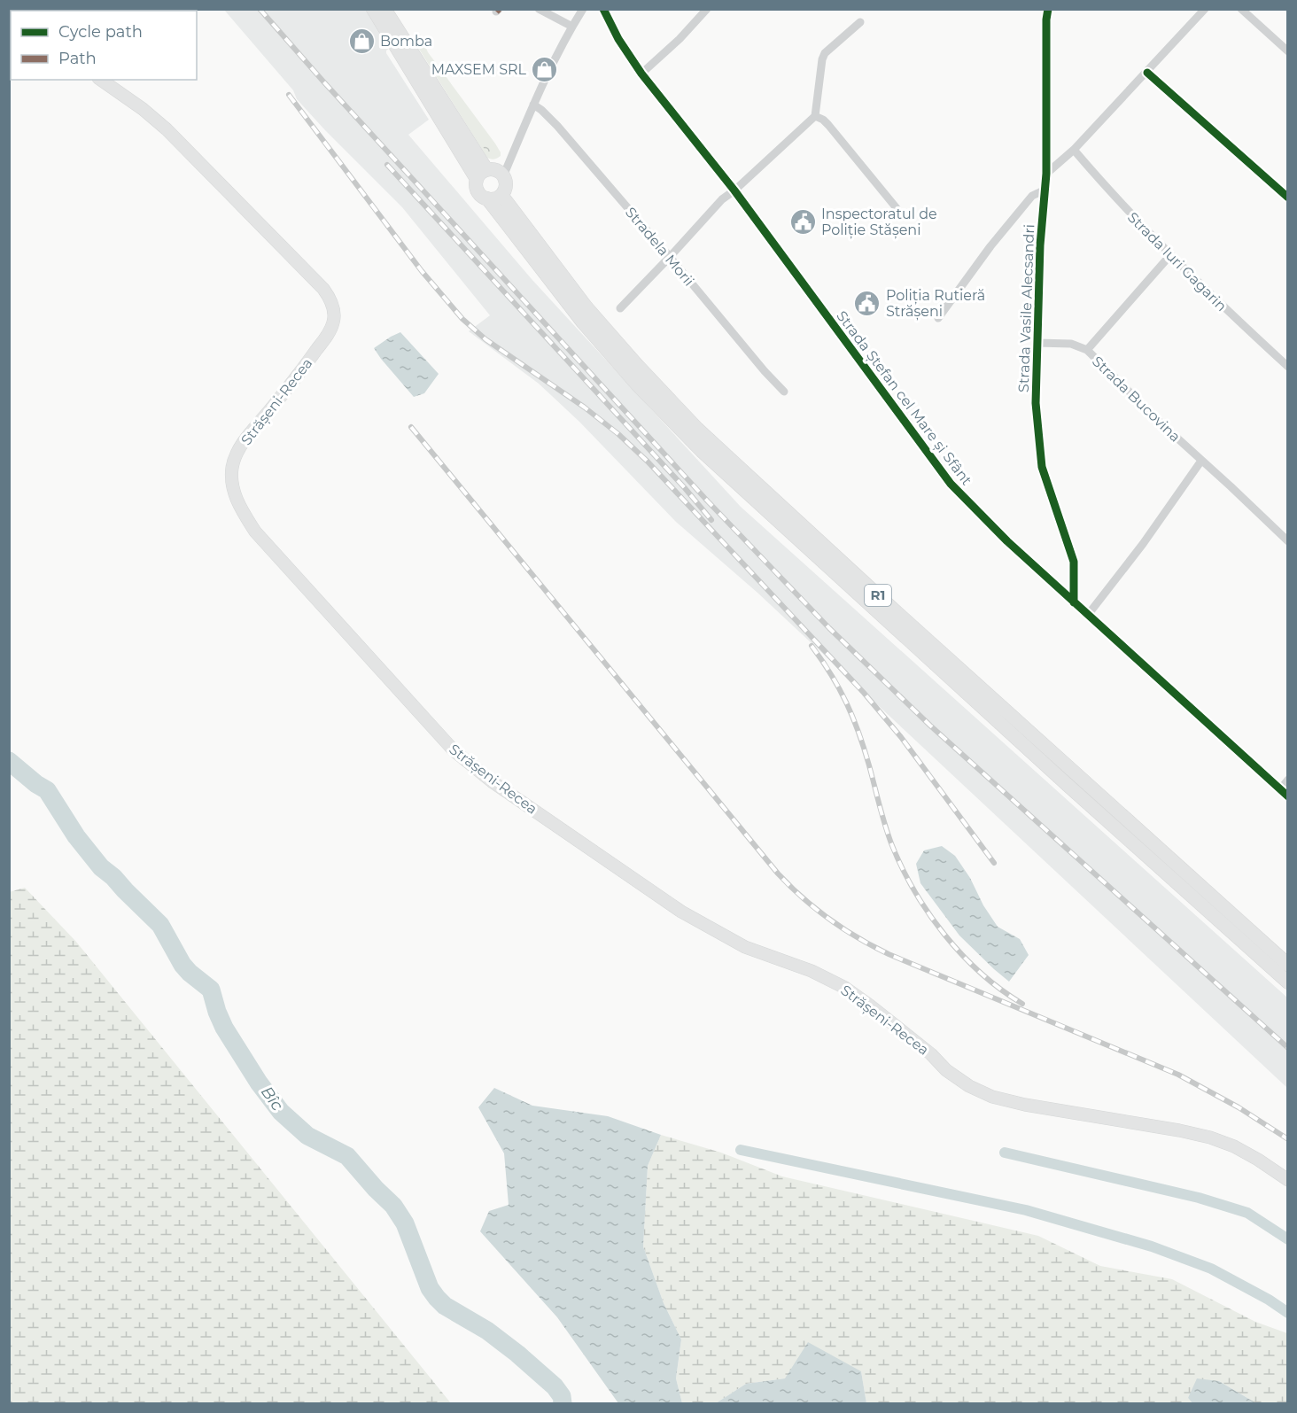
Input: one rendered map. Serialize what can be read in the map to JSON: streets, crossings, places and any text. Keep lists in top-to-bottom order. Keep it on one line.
{"streets":{"highway":["R1"],"main road":["Strășeni-Recea"],"street":["Stradela Morii","Strada Iuri Gagarin","Strada Vasile Alecsandri","Strada Ștefan cel Mare și Sfânt","Strada Bucovina"]},"crossings":[["Strada Vasile Alecsandri","Strada Ștefan cel Mare și Sfânt"],["Strada Vasile Alecsandri","Strada Bucovina"]],"water":["Bîc"],"places":{"shop":["Bomba","MAXSEM SRL"],"public building":["Inspectoratul de Poliție Stășeni","Poliția Rutieră Strășeni"]},"legend":["Cycle path","Path"]}
